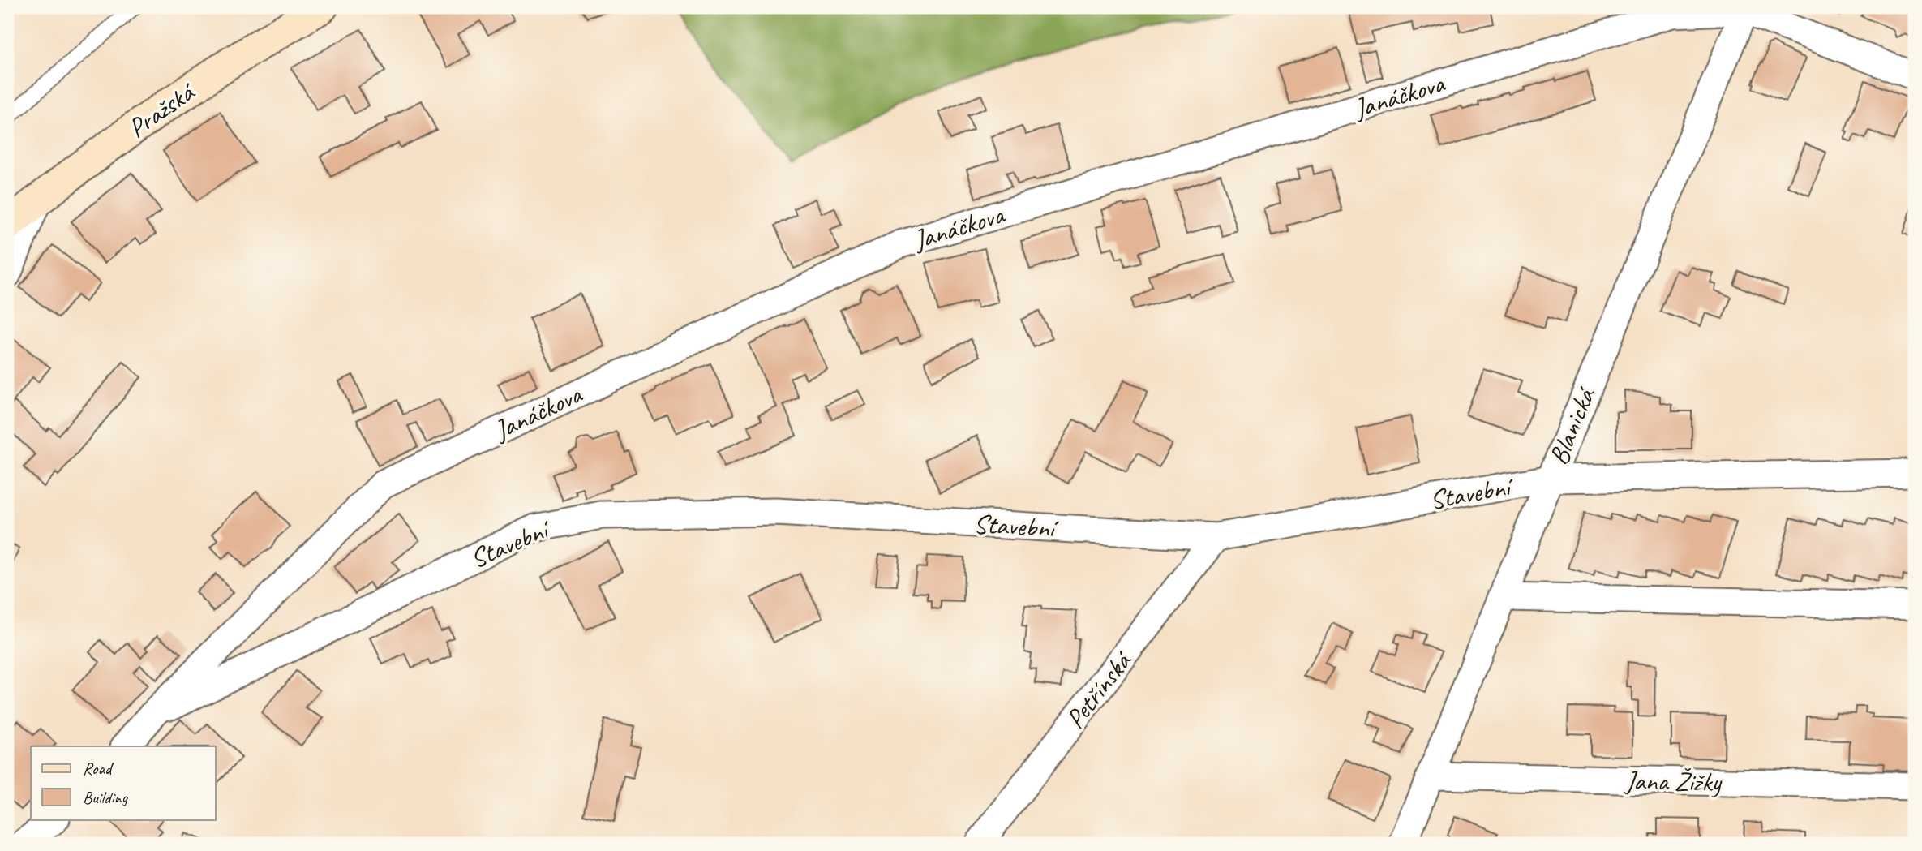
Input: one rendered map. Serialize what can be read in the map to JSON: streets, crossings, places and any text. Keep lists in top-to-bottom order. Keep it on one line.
{"streets":{"main road":["Pražská"],"street":["Janáčkova","Blanická","Stavební","Petřínská","Jana Žižky"]},"crossings":[["Janáčkova","Blanická"],["Janáčkova","Stavební"],["Blanická","Stavební"],["Blanická","Jana Žižky"],["Stavební","Petřínská"]],"legend":["Road","Building"]}
